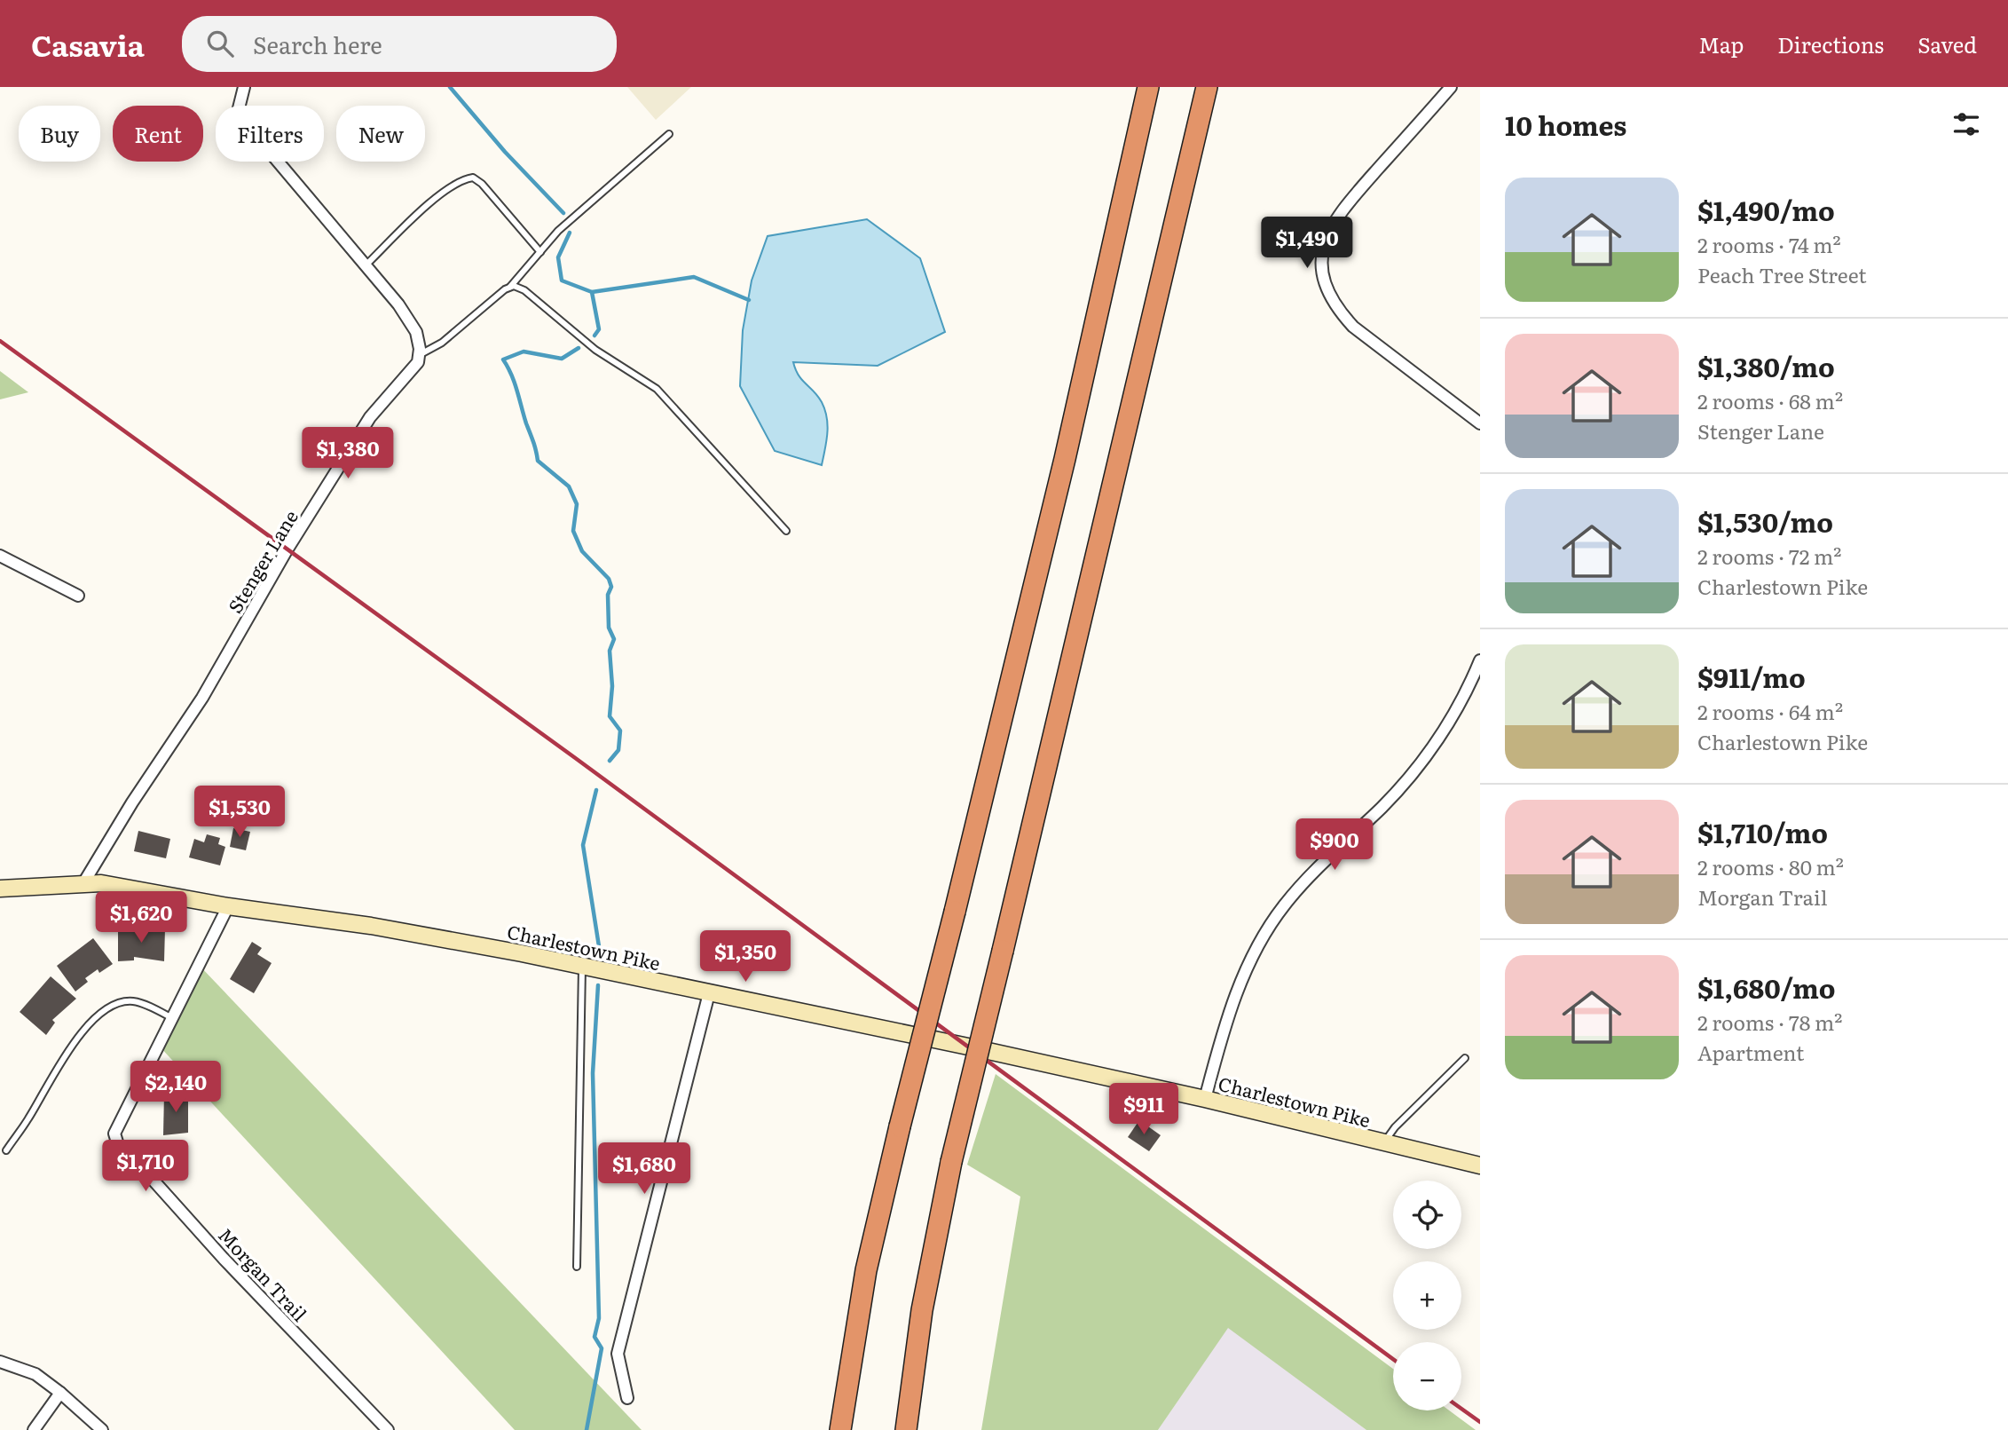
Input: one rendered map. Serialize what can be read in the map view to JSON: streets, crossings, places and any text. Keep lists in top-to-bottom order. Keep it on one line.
{"streets":{"street":["Stenger Lane","Charlestown Pike","Morgan Trail"]},"crossings":[["Stenger Lane","Charlestown Pike"],["Charlestown Pike","Morgan Trail"]],"page":{"header":"Casavia","search":"Search here","nav":["Map","Directions","Saved"],"heading":"10 homes","chip":["Buy","Rent","Filters","New"],"list":[{"name":"$1,490/mo","note":"2 rooms · 74 m² · Peach Tree Street"},{"name":"$1,380/mo","note":"2 rooms · 68 m² · Stenger Lane"},{"name":"$1,530/mo","note":"2 rooms · 72 m² · Charlestown Pike"},{"name":"$911/mo","note":"2 rooms · 64 m² · Charlestown Pike"},{"name":"$1,710/mo","note":"2 rooms · 80 m² · Morgan Trail"},{"name":"$1,680/mo","note":"2 rooms · 78 m² · Apartment"}],"price":["$1,490","$1,380","$1,530","$900","$1,620","$1,350","$2,140","$911","$1,710","$1,680"],"map_buttons":["+","−"]}}
